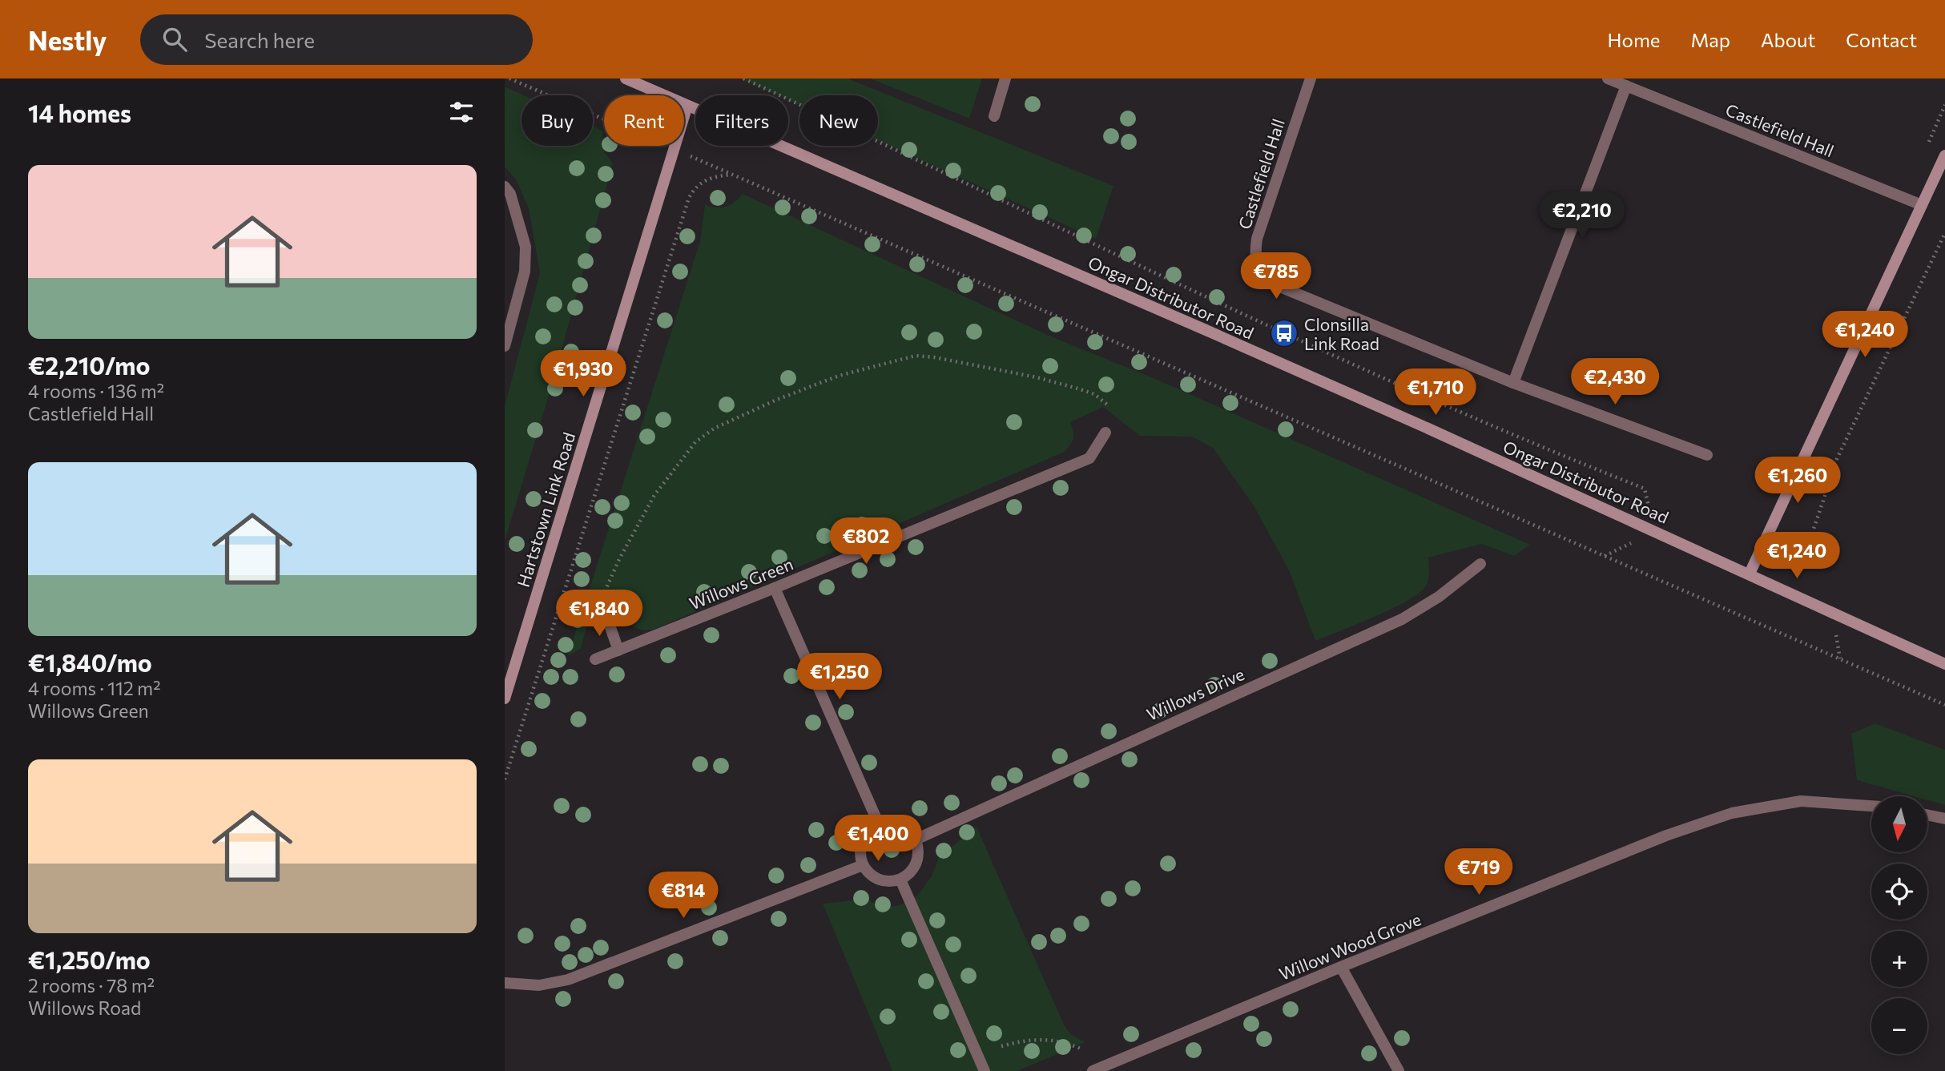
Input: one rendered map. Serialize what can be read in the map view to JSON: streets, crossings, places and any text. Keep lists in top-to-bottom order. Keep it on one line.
{"streets":{"street":["Castlefield Hall","Ongar Distributor Road","Hartstown Link Road","Willows Green","Willows Drive","Willow Wood Grove"]},"crossings":[["Ongar Distributor Road","Hartstown Link Road"]],"places":{"bus stop":["Clonsilla Link Road"]},"north":"bottom","page":{"header":"Nestly","search":"Search here","nav":["Home","Map","About","Contact"],"heading":"14 homes","chip":["Buy","Rent","Filters","New"],"list":[{"name":"€2,210/mo","note":"4 rooms · 136 m² · Castlefield Hall"},{"name":"€1,840/mo","note":"4 rooms · 112 m² · Willows Green"},{"name":"€1,250/mo","note":"2 rooms · 78 m² · Willows Road"}],"price":["€2,210","€785","€1,240","€1,930","€2,430","€1,710","€1,260","€802","€1,240","€1,840","€1,250","€1,400","€719","€814"],"map_buttons":["+","−"]}}
